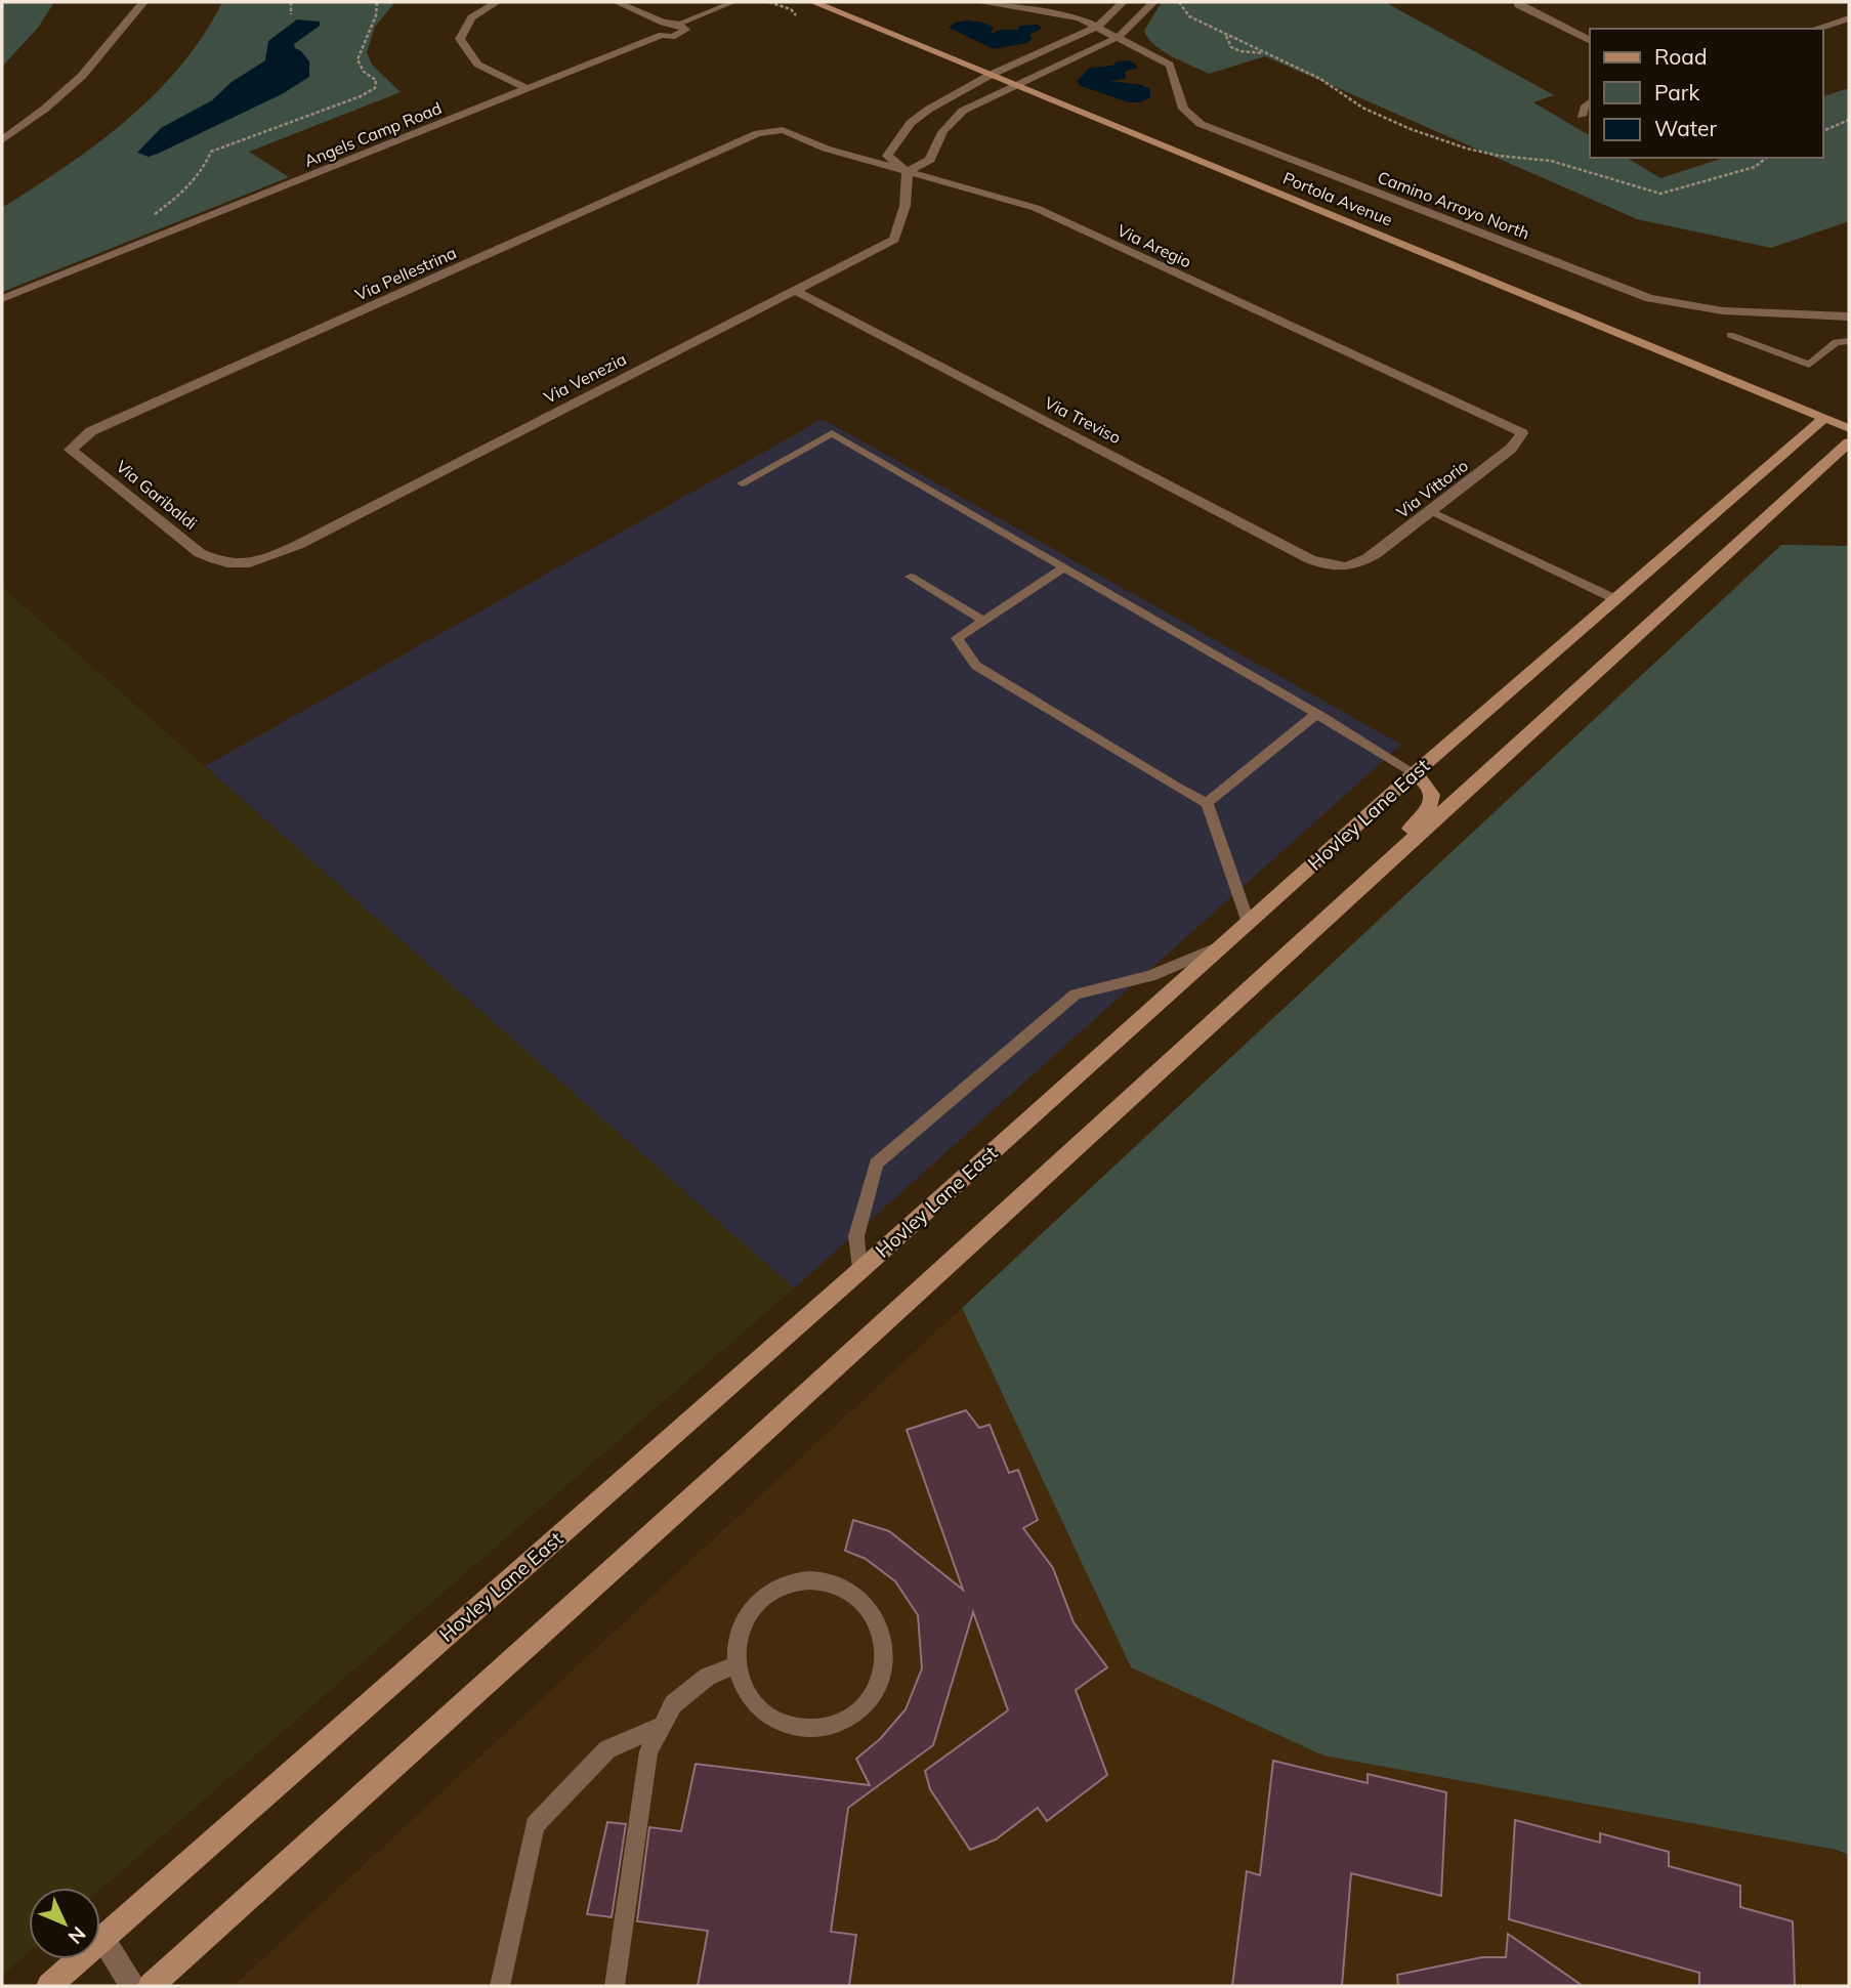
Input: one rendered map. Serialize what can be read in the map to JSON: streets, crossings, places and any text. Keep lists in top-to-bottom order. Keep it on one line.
{"streets":{"street":["Angels Camp Road","Portola Avenue","Camino Arroyo North","Via Aregio","Via Pellestrina","Via Venezia","Via Treviso","Via Vittorio","Via Garibaldi","Hovley Lane East"]},"crossings":[["Portola Avenue","Via Venezia"],["Portola Avenue","Hovley Lane East"],["Via Aregio","Via Pellestrina"],["Via Aregio","Via Venezia"],["Via Aregio","Via Vittorio"],["Via Pellestrina","Via Garibaldi"],["Via Venezia","Via Treviso"],["Via Venezia","Via Garibaldi"],["Via Treviso","Via Vittorio"]],"legend":["Road","Park","Water"],"north":"bottom right"}
